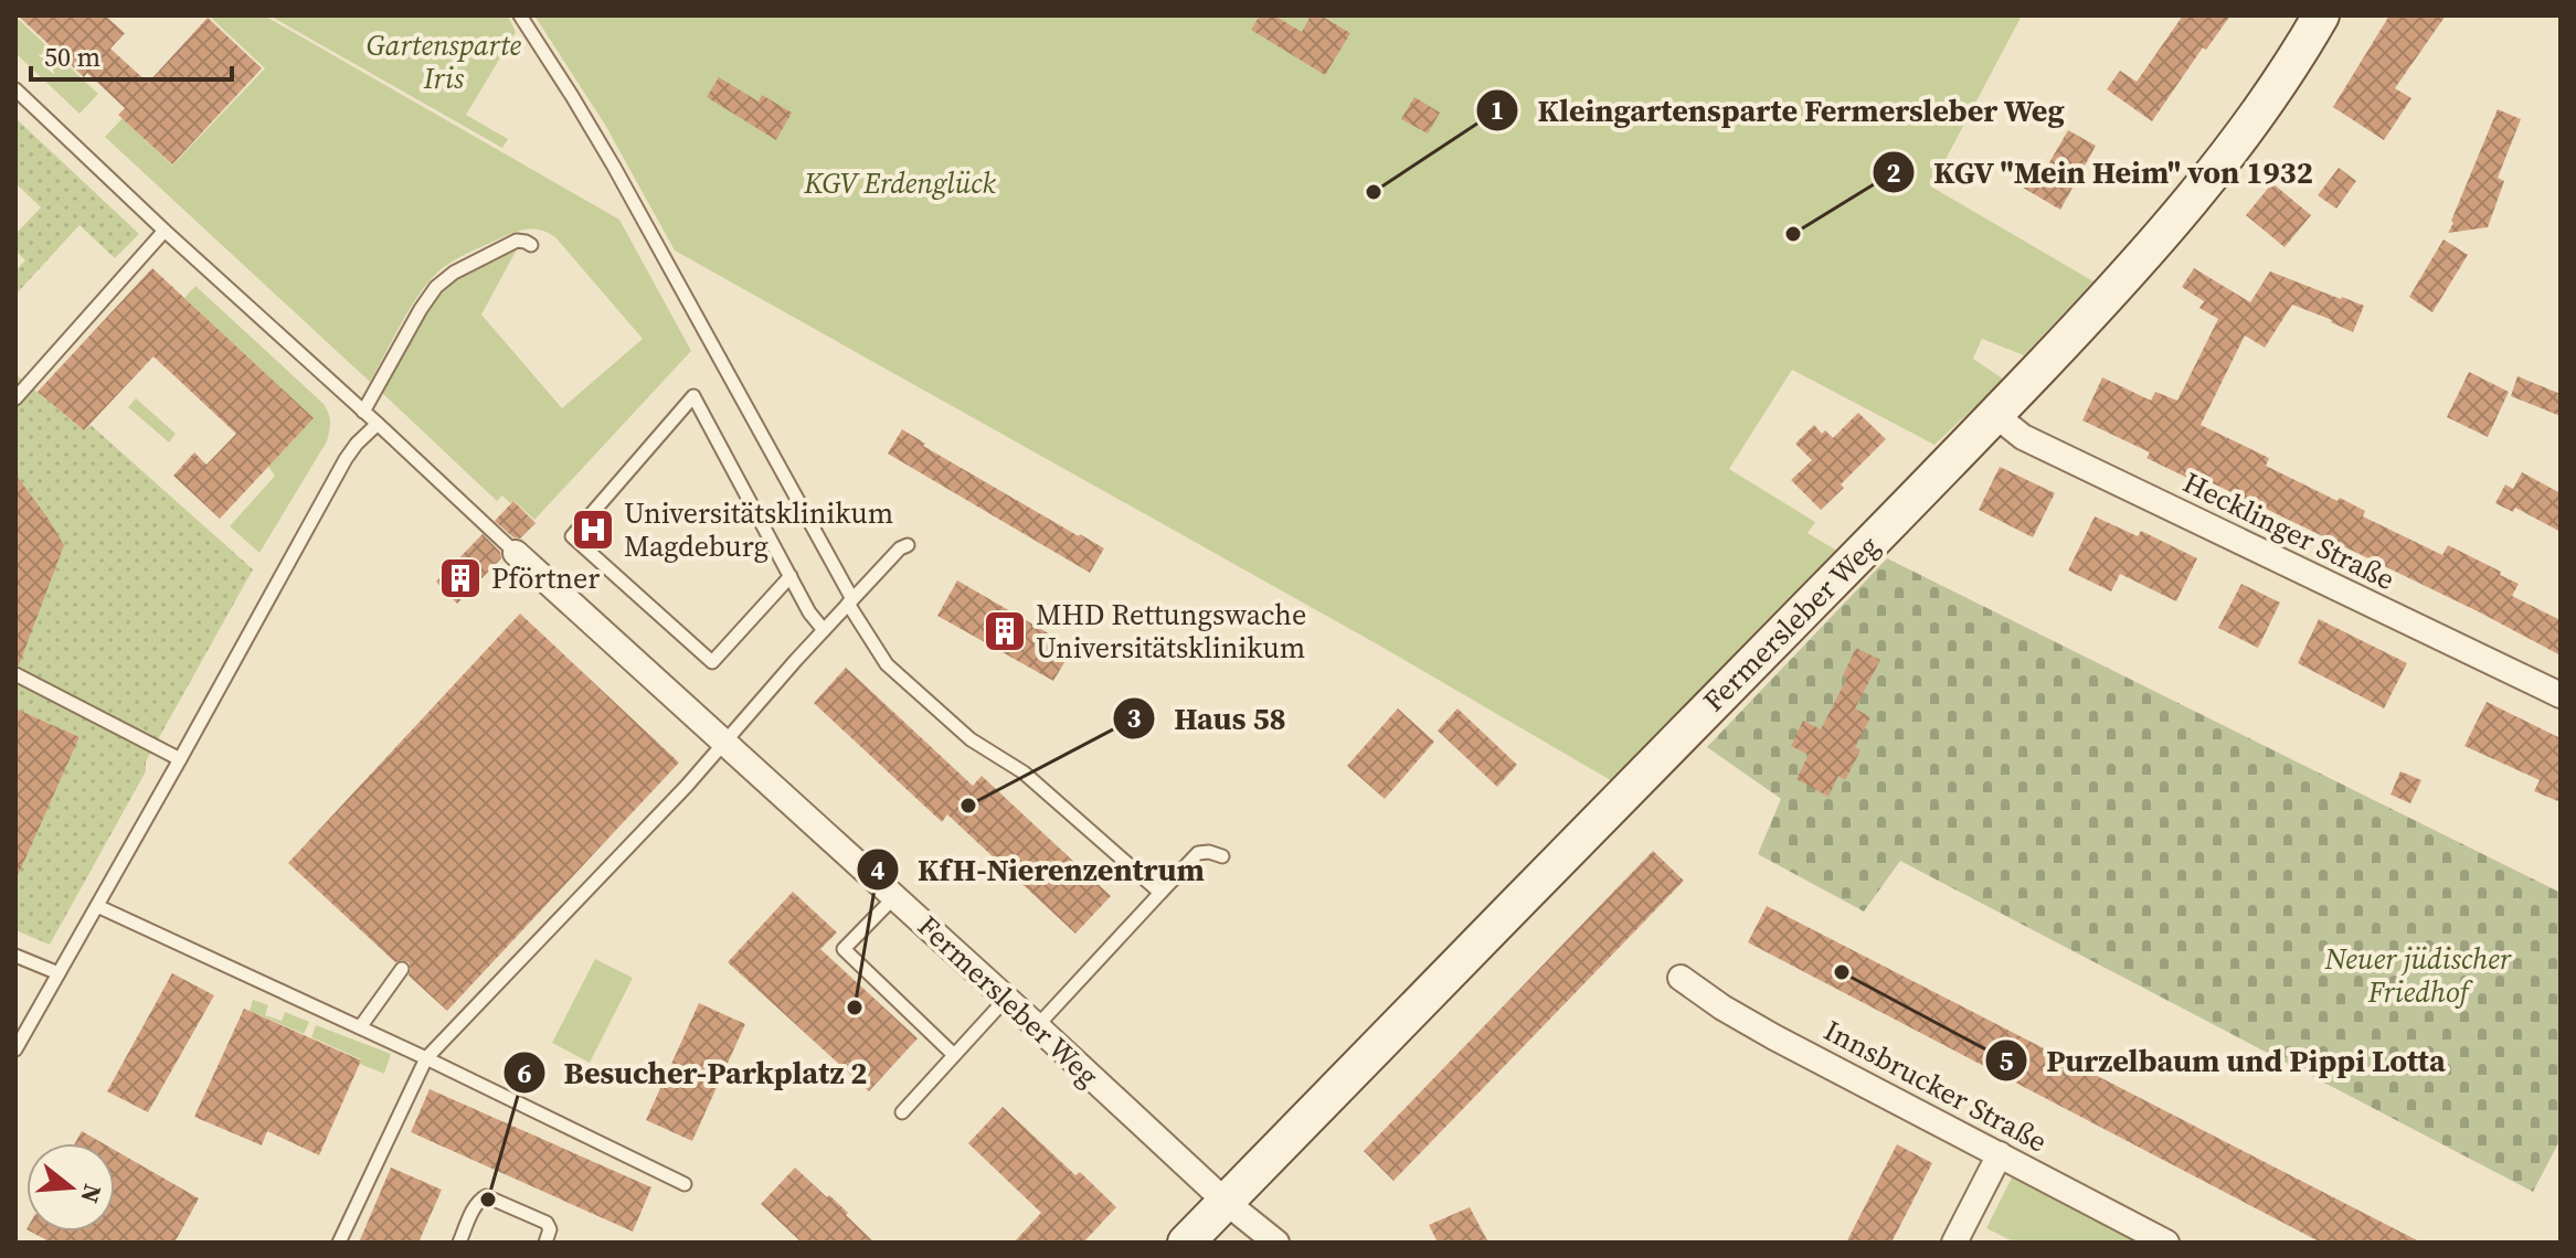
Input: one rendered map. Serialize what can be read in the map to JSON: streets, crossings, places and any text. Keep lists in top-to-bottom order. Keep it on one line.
{"streets":{"street":["Hecklinger Straße","Fermersleber Weg","Innsbrucker Straße"]},"crossings":[["Hecklinger Straße","Fermersleber Weg"]],"parks":["Gartensparte Iris","KGV Erdenglück","Neuer jüdischer Friedhof"],"places":{"other":["Kleingartensparte Fermersleber Weg","KGV \"Mein Heim\" von 1932","Haus 58","Purzelbaum und Pippi Lotta","KfH-Nierenzentrum","Besucher-Parkplatz 2"],"hospital":["Universitätsklinikum Magdeburg"],"building":["Pförtner","MHD Rettungswache Universitätsklinikum"]},"scale_bar":"50 m","north":"right"}
